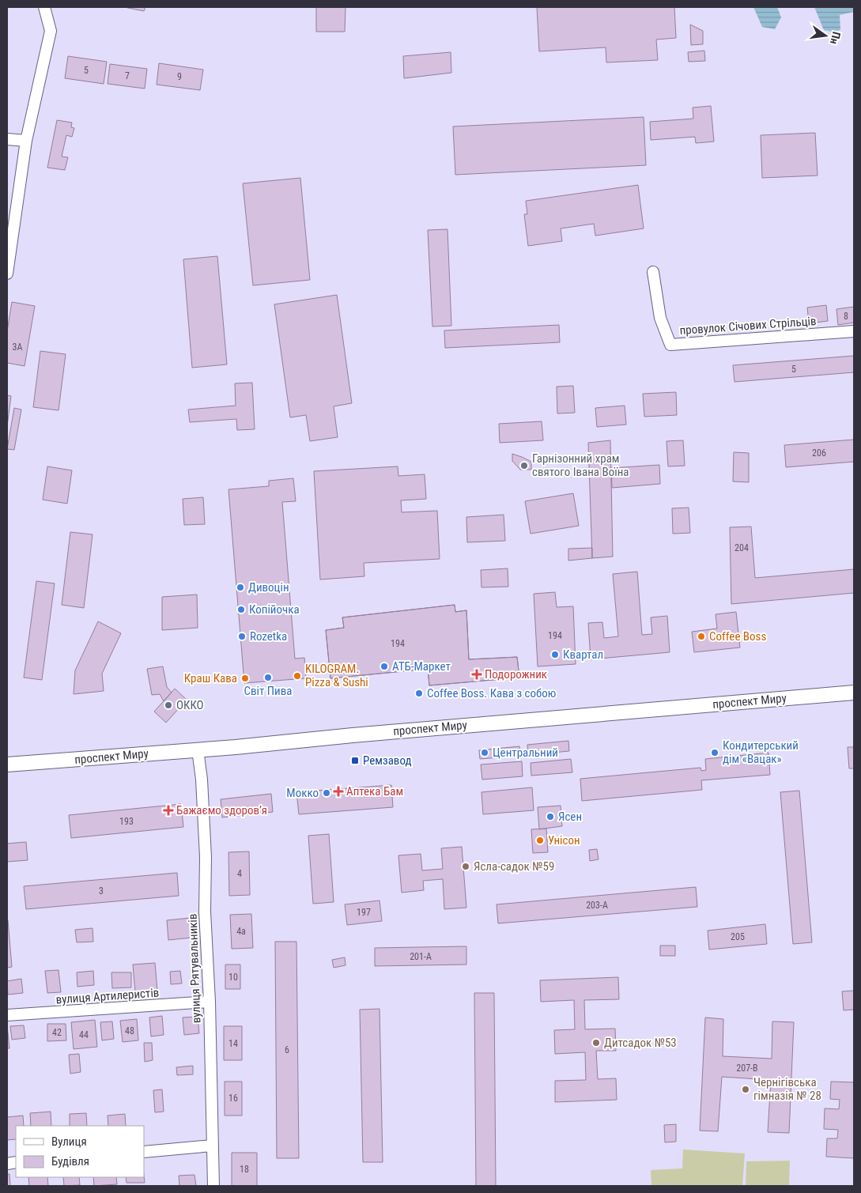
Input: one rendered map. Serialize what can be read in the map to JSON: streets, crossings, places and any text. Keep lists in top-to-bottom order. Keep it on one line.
{"streets":{"main road":["проспект Миру"],"street":["провулок Січових Стрільців","вулиця Рятувальників","вулиця Артилеристів"]},"crossings":[["проспект Миру","вулиця Рятувальників"],["вулиця Рятувальників","вулиця Артилеристів"]],"places":{"other":["Гарнізонний храм святого Івана Воїна","Дивоцін","Копійочка","Rozetka","Coffee Boss","Квартал","АТБ-Маркет","KILOGRAM. Pizza & Sushi","Світ Пива","Краш Кава","Coffee Boss. Кава з собою","ОККО","Центральний","Кондитерський дім «Вацак»","Мокко","Ясен","Унісон","Ясла-садок №59","Дитсадок №53","Чернігівська гімназія № 28"],"health":["Подорожник","Аптека Бам","Бажаємо здоров’я"],"transit":["Ремзавод"]},"house_numbers":["5","7","9","8","3А","5","206","204","194","194","193","4","3","203-А","197","4а","205","201-А","10","48","42","44","14","6","207-В","16","18"],"legend":["Вулиця","Будівля"],"north":"right"}
